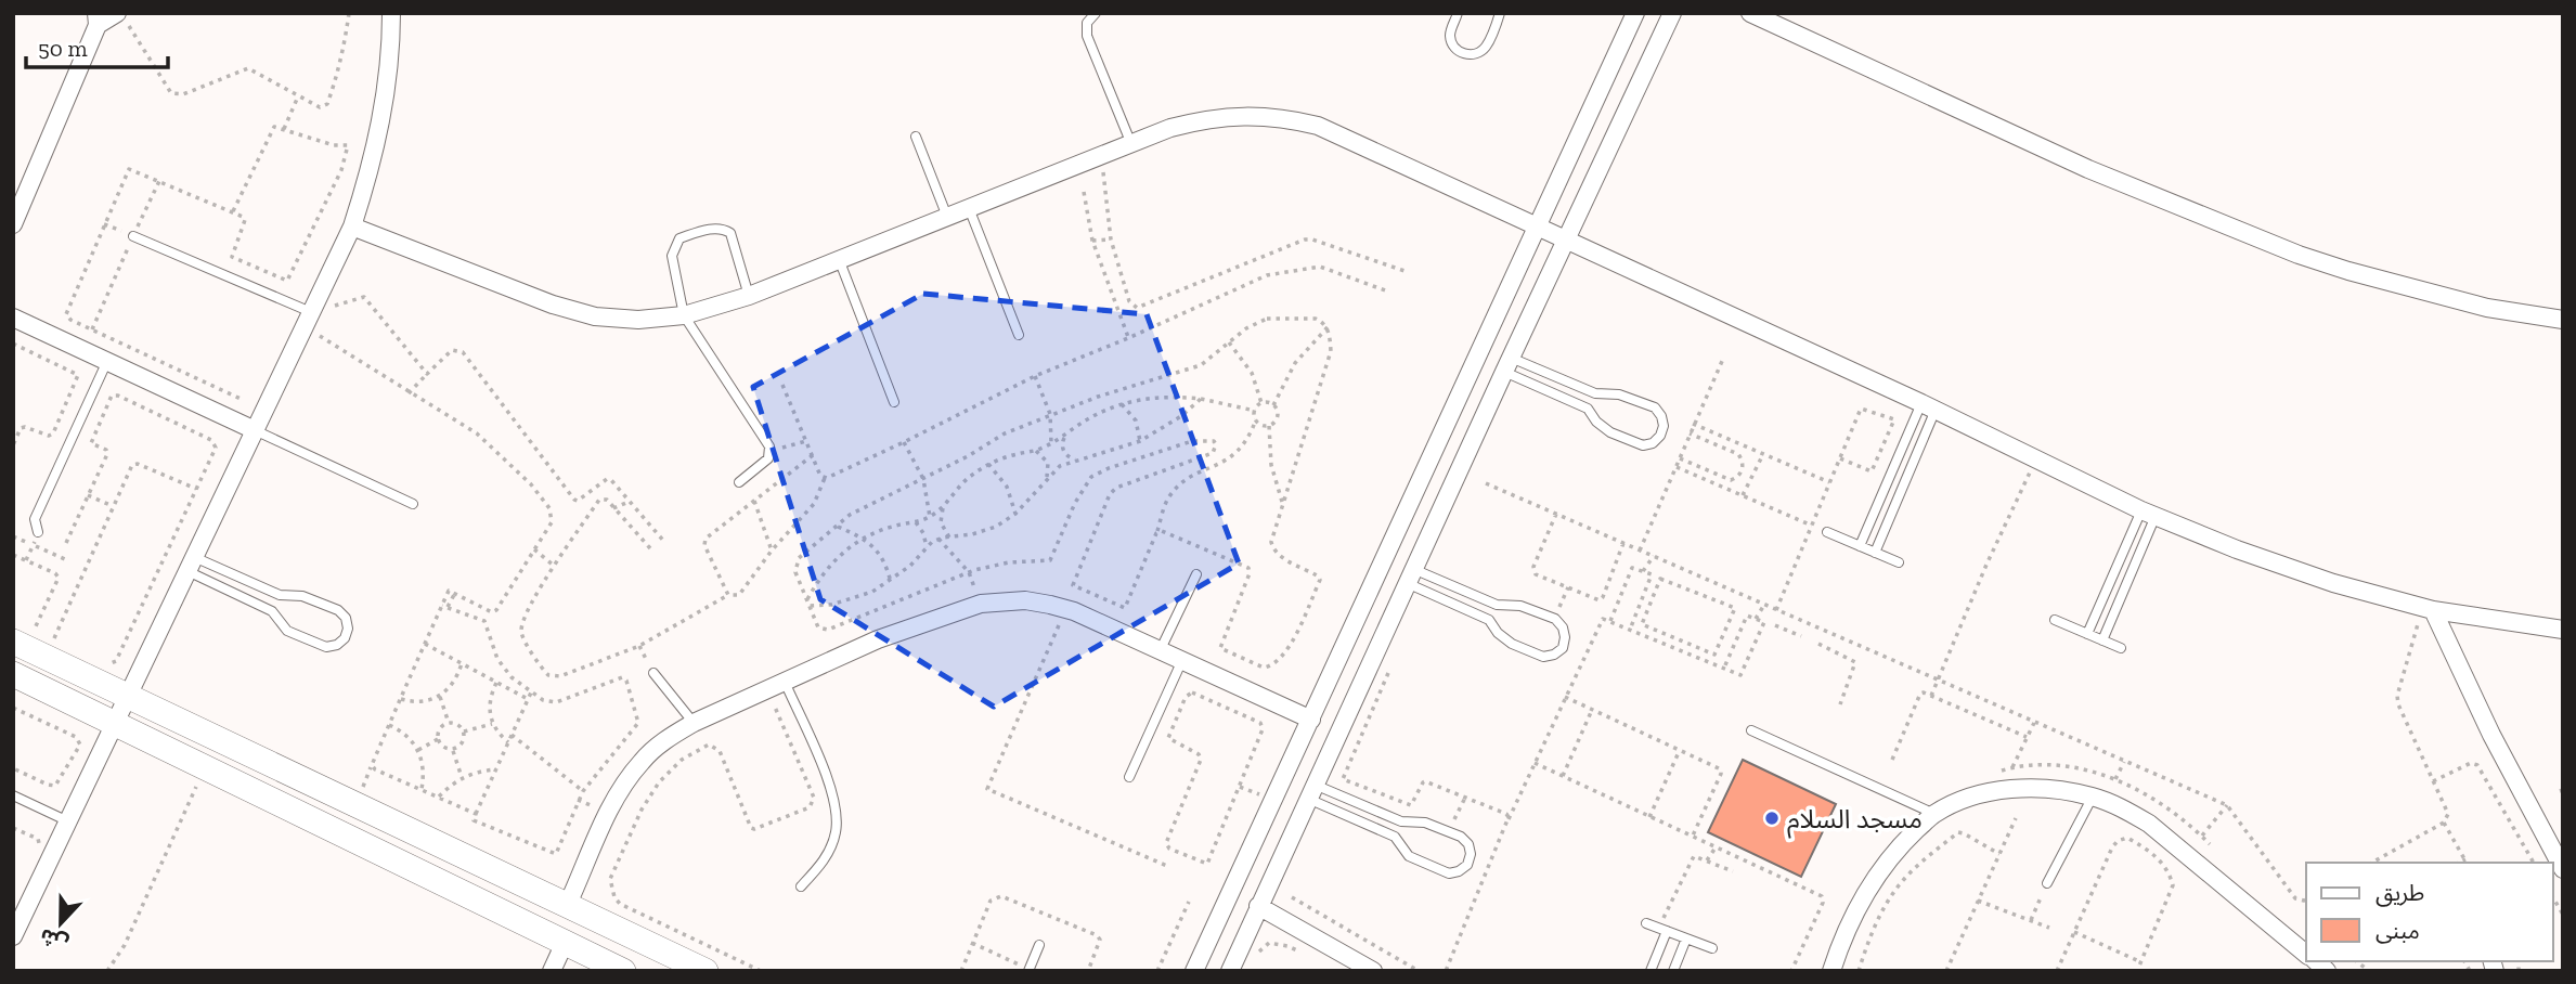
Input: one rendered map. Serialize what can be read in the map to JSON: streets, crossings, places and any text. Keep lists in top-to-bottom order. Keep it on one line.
{"places":["مسجد السلام"],"legend":["طريق","مبنى"],"scale_bar":"50 m","north":"bottom"}
